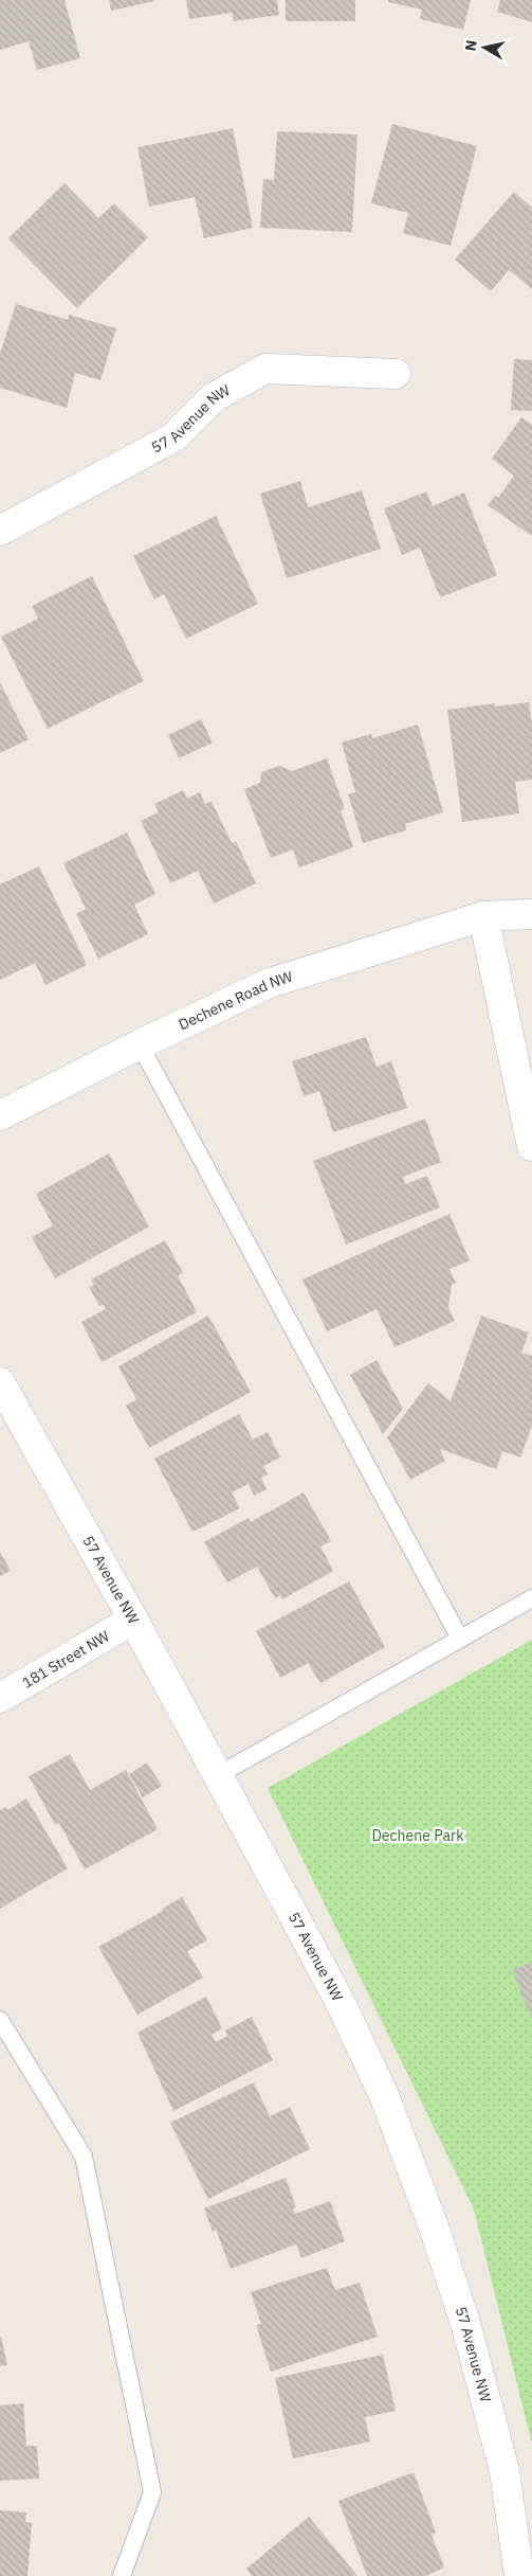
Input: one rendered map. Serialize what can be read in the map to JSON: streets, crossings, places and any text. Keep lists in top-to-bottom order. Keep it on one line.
{"streets":{"street":["57 Avenue NW","Dechene Road NW","181 Street NW"]},"crossings":[["57 Avenue NW","181 Street NW"]],"parks":["Dechene Park"],"north":"left"}
